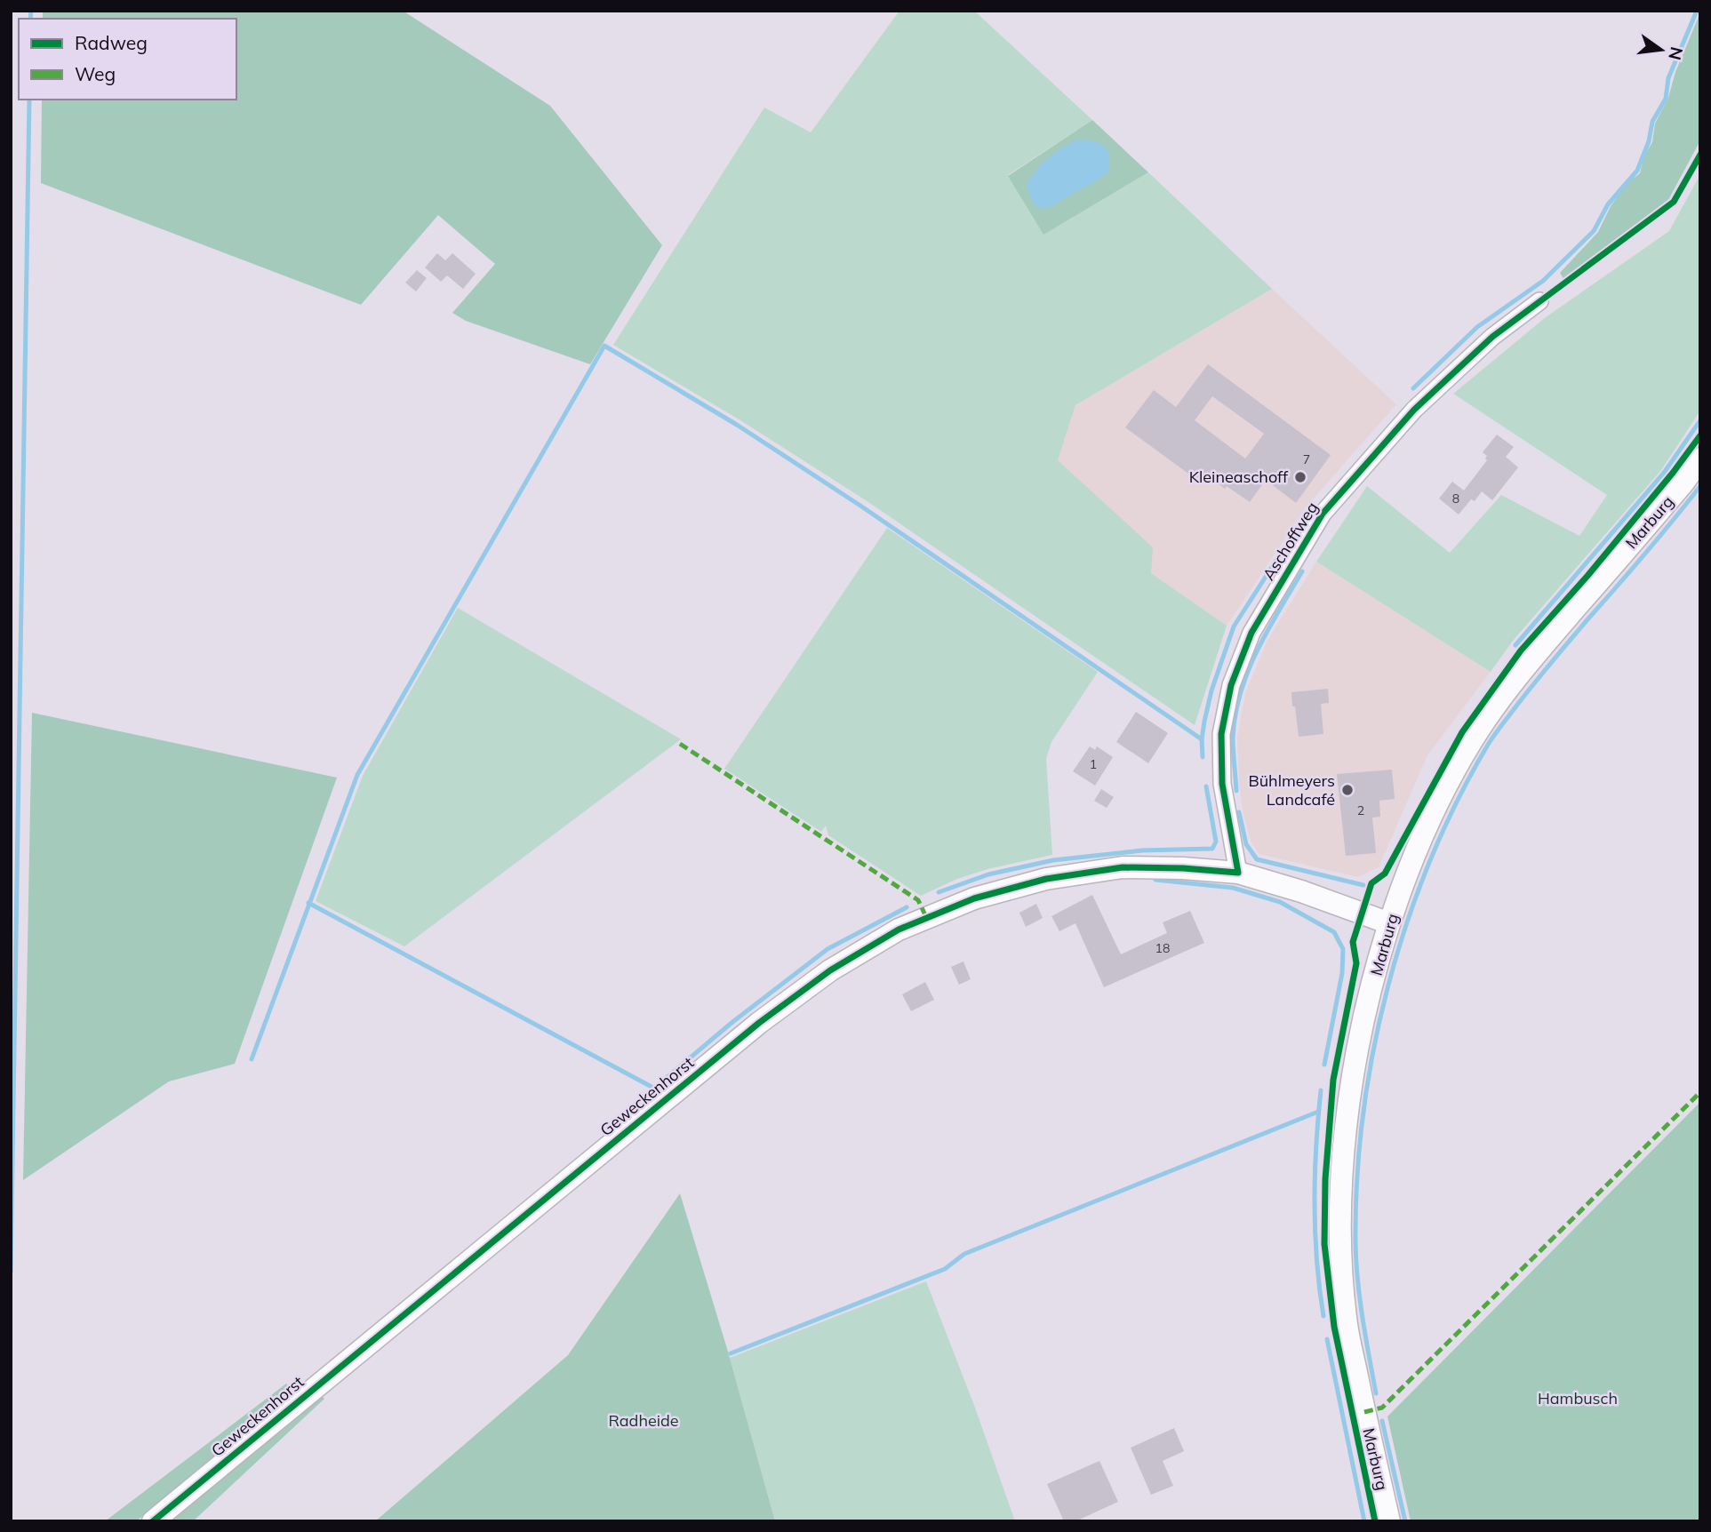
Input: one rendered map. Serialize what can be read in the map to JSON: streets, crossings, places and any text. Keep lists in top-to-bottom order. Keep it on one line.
{"streets":{"street":["Marburg","Aschoffweg","Geweckenhorst"]},"crossings":[["Marburg","Geweckenhorst"],["Aschoffweg","Geweckenhorst"]],"parks":["Hambusch","Radheide"],"places":["Kleineaschoff","Bühlmeyers Landcafé"],"house_numbers":["7","8","1","2","18"],"legend":["Radweg","Weg"],"north":"right"}
